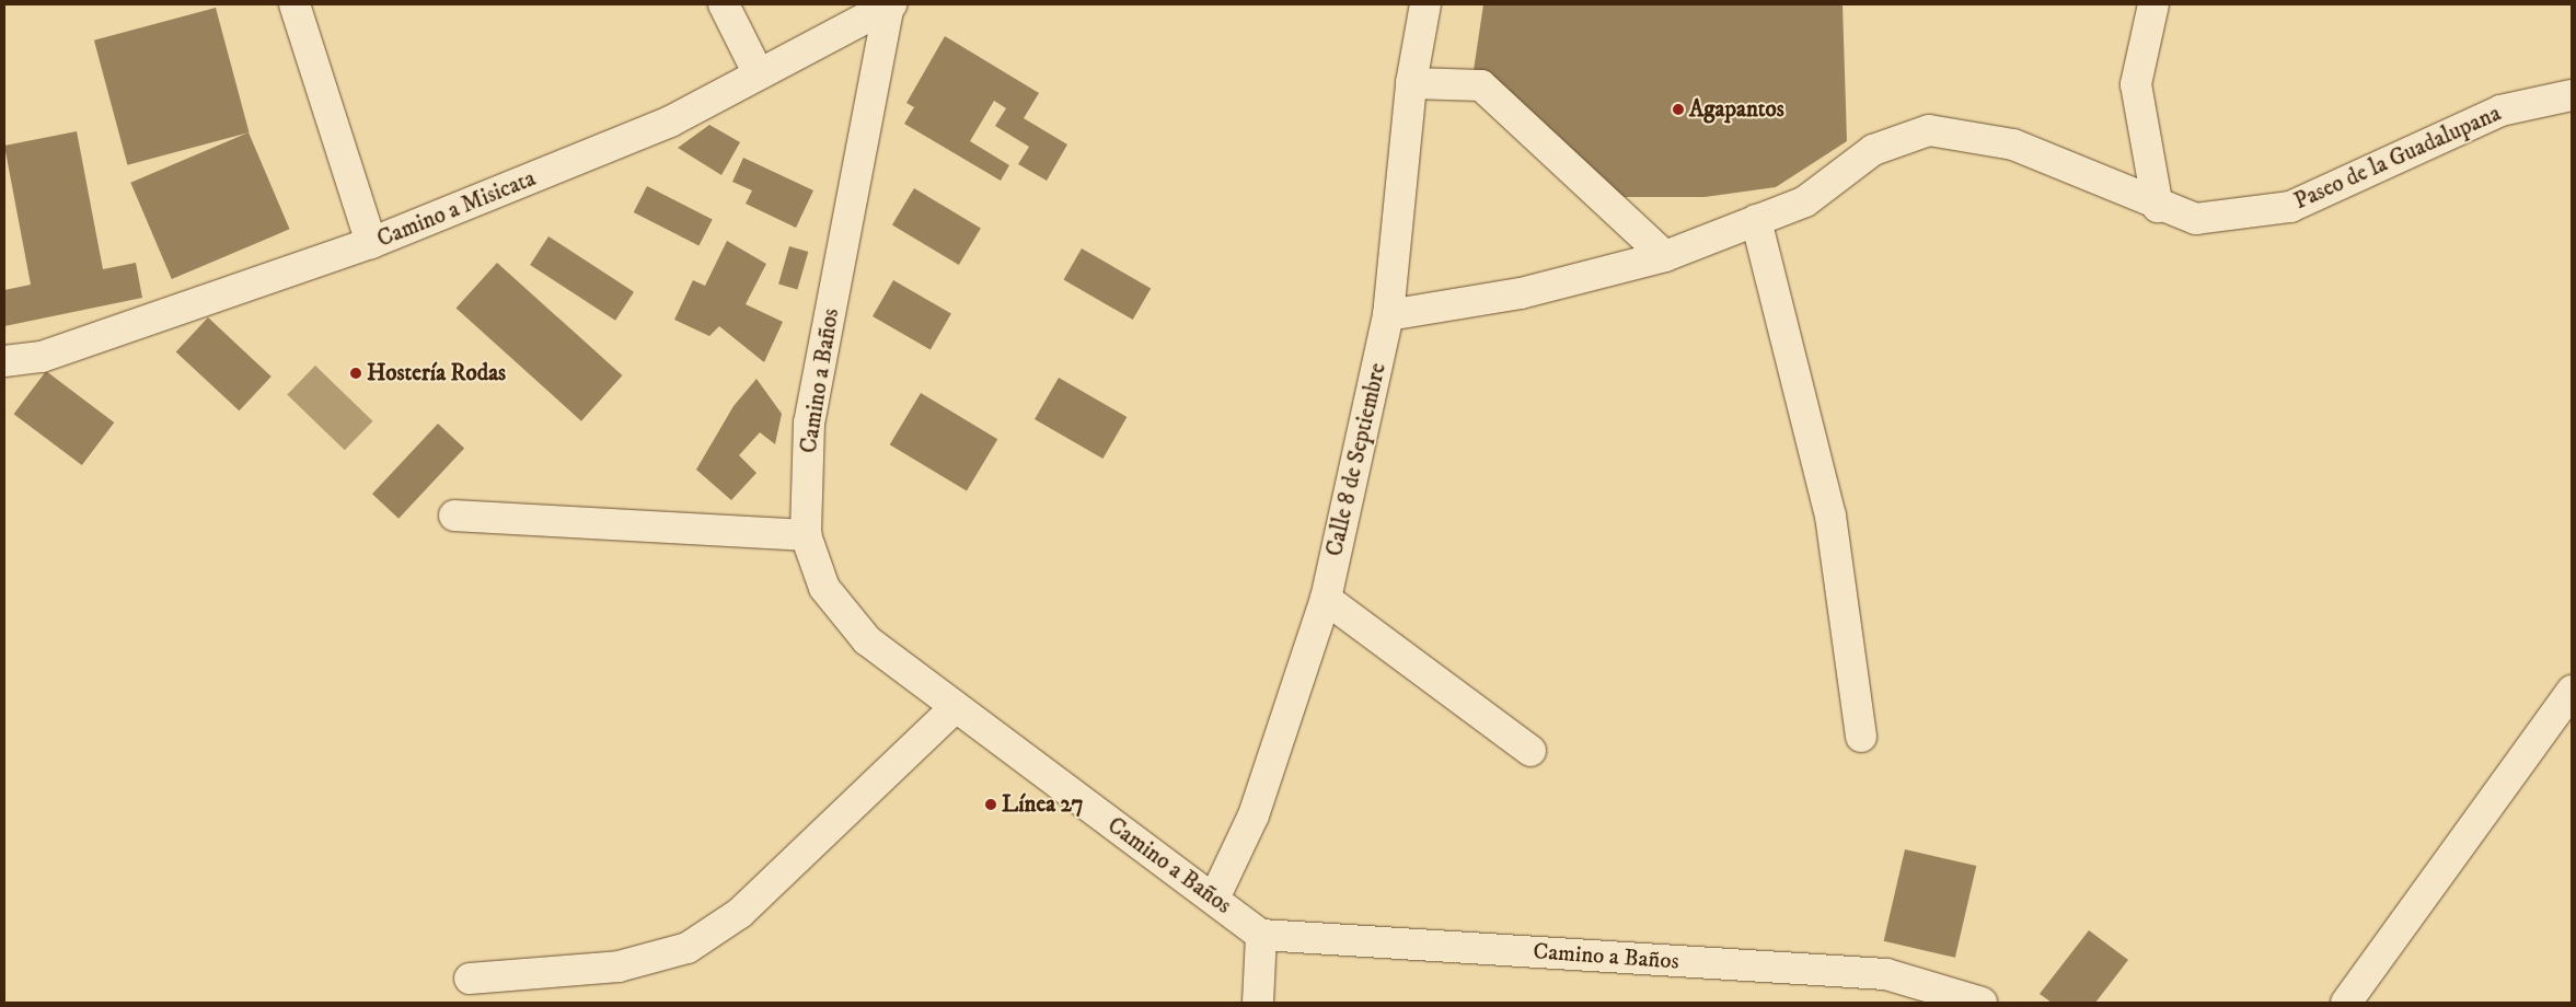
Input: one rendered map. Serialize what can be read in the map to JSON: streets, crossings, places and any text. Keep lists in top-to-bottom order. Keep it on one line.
{"streets":{"street":["Paseo de la Guadalupana","Camino a Misicata","Camino a Baños","Calle 8 de Septiembre"]},"crossings":[["Paseo de la Guadalupana","Calle 8 de Septiembre"],["Camino a Misicata","Camino a Baños"],["Camino a Baños","Calle 8 de Septiembre"]],"places":["Agapantos","Hostería Rodas","Línea 27"]}
